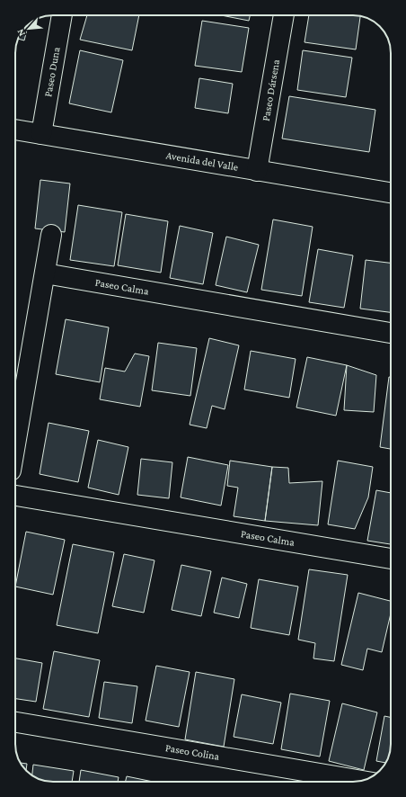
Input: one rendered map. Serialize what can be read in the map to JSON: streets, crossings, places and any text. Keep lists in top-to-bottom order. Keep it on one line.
{"streets":{"street":["Paseo Duna","Paseo Dársena","Avenida del Valle","Paseo Calma","Paseo Colina"]},"crossings":[["Paseo Duna","Avenida del Valle"],["Paseo Dársena","Avenida del Valle"]],"north":"bottom left"}
